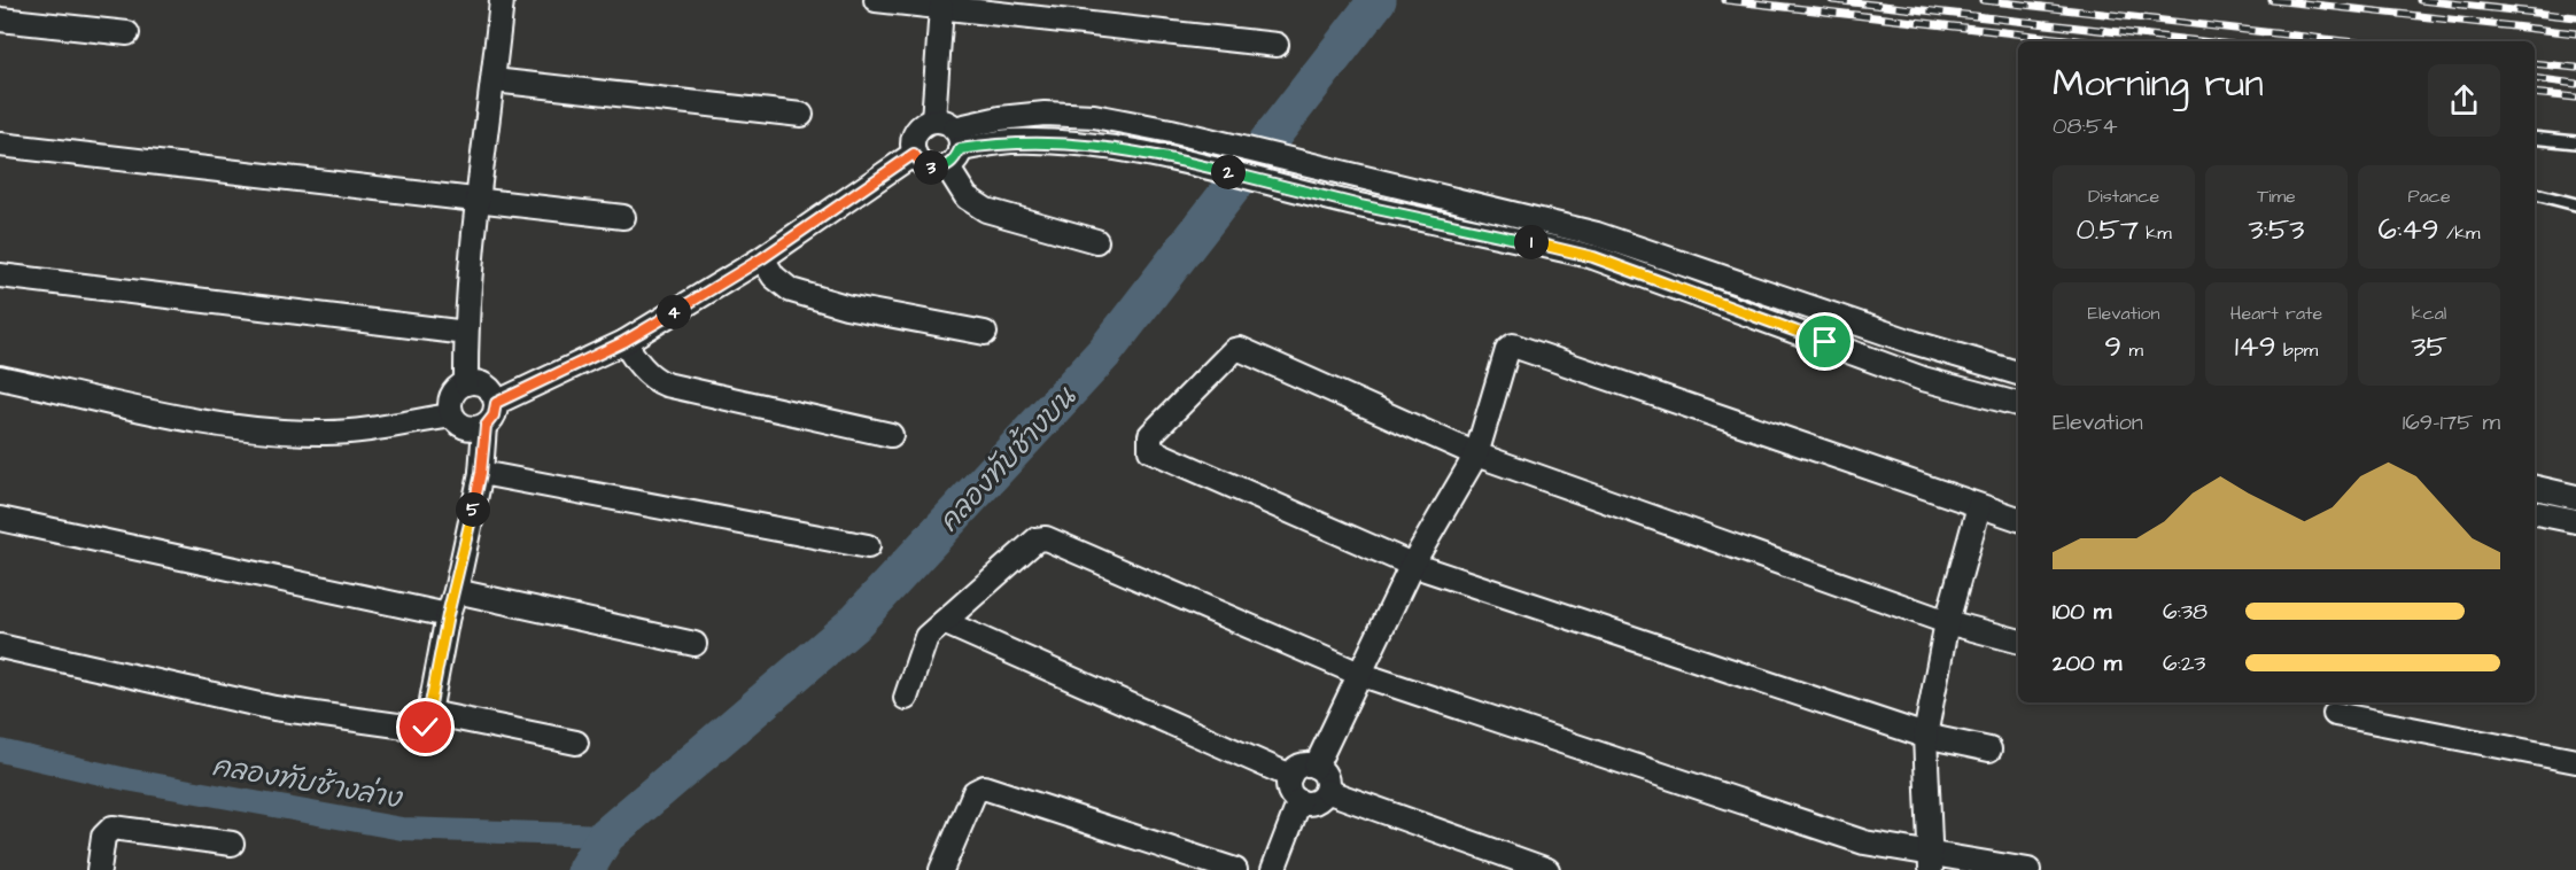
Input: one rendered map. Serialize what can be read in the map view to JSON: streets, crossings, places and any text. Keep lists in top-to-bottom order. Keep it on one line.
{"water":["คลองทับช้างบน","คลองทับช้างล่าง"],"page":{"heading":["Morning run","08:54"],"pins":["3","2","1","4","5"],"stats":[["Distance","0.57 km"],["Time","3:53"],["Pace","6:49 /km"],["Elevation","9 m"],["Heart rate","149 bpm"],["kcal","35"]],"chart":["Elevation","169–175 m"],"list":[{"name":"100 m","note":"6:38"},{"name":"200 m","note":"6:23"}]}}
